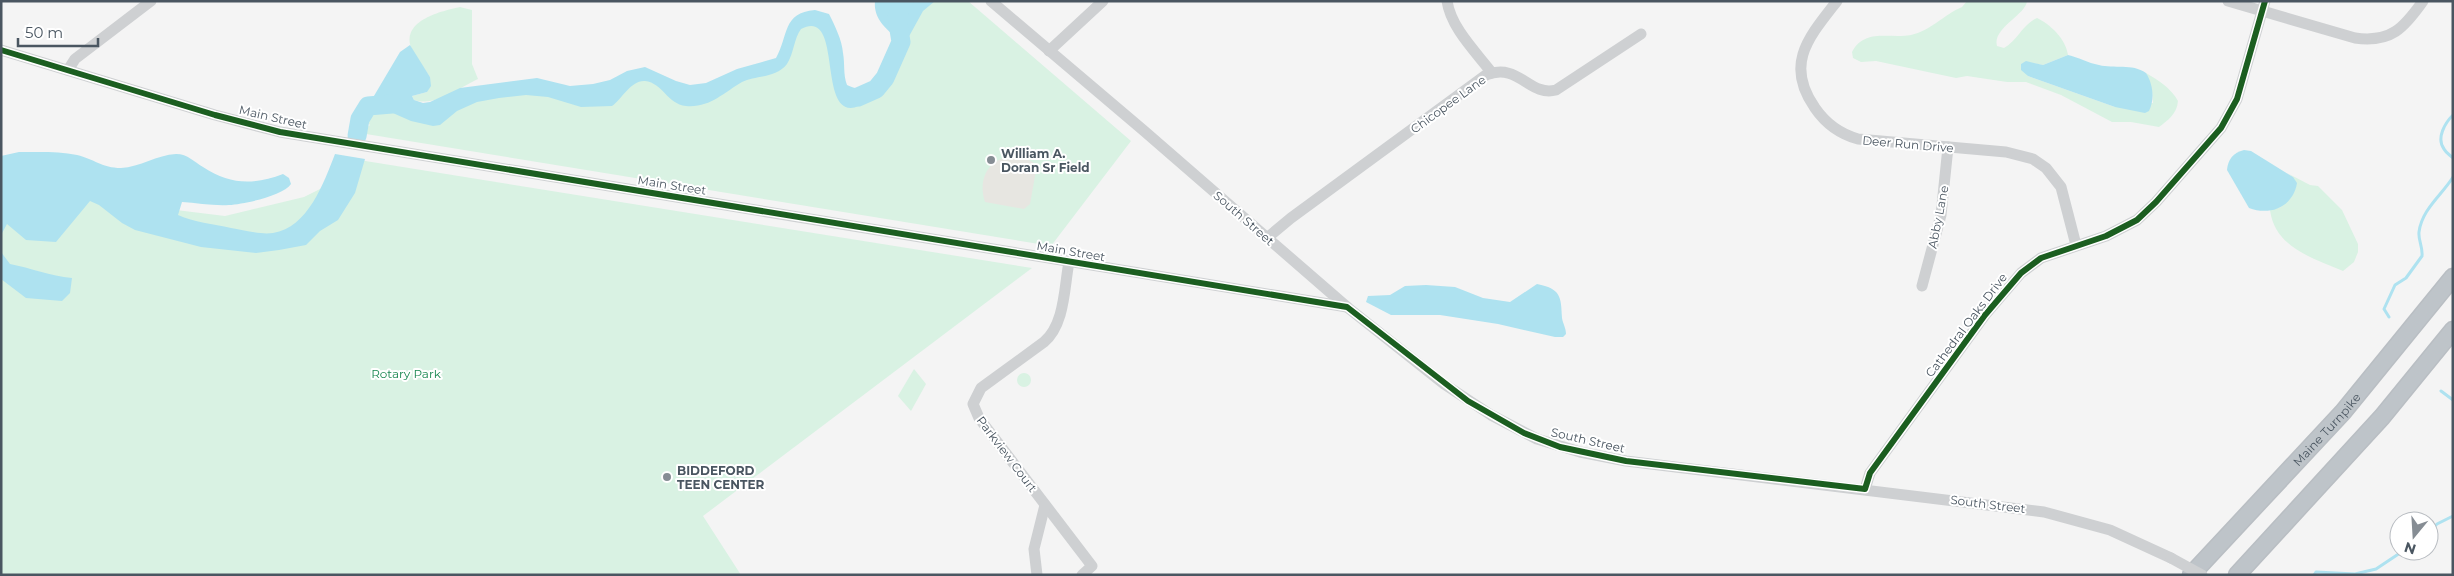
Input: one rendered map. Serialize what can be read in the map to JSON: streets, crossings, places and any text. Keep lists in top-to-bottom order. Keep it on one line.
{"streets":{"highway":["Maine Turnpike"],"street":["Chicopee Lane","Main Street","Deer Run Drive","Abby Lane","South Street","Cathedral Oaks Drive","Parkview Court"]},"crossings":[["Chicopee Lane","South Street"],["Main Street","South Street"],["Main Street","Parkview Court"],["Deer Run Drive","Abby Lane"],["Deer Run Drive","Cathedral Oaks Drive"],["South Street","Cathedral Oaks Drive"]],"parks":["Rotary Park"],"places":["William A. Doran Sr Field","BIDDEFORD TEEN CENTER"],"scale_bar":"50 m","north":"bottom"}
